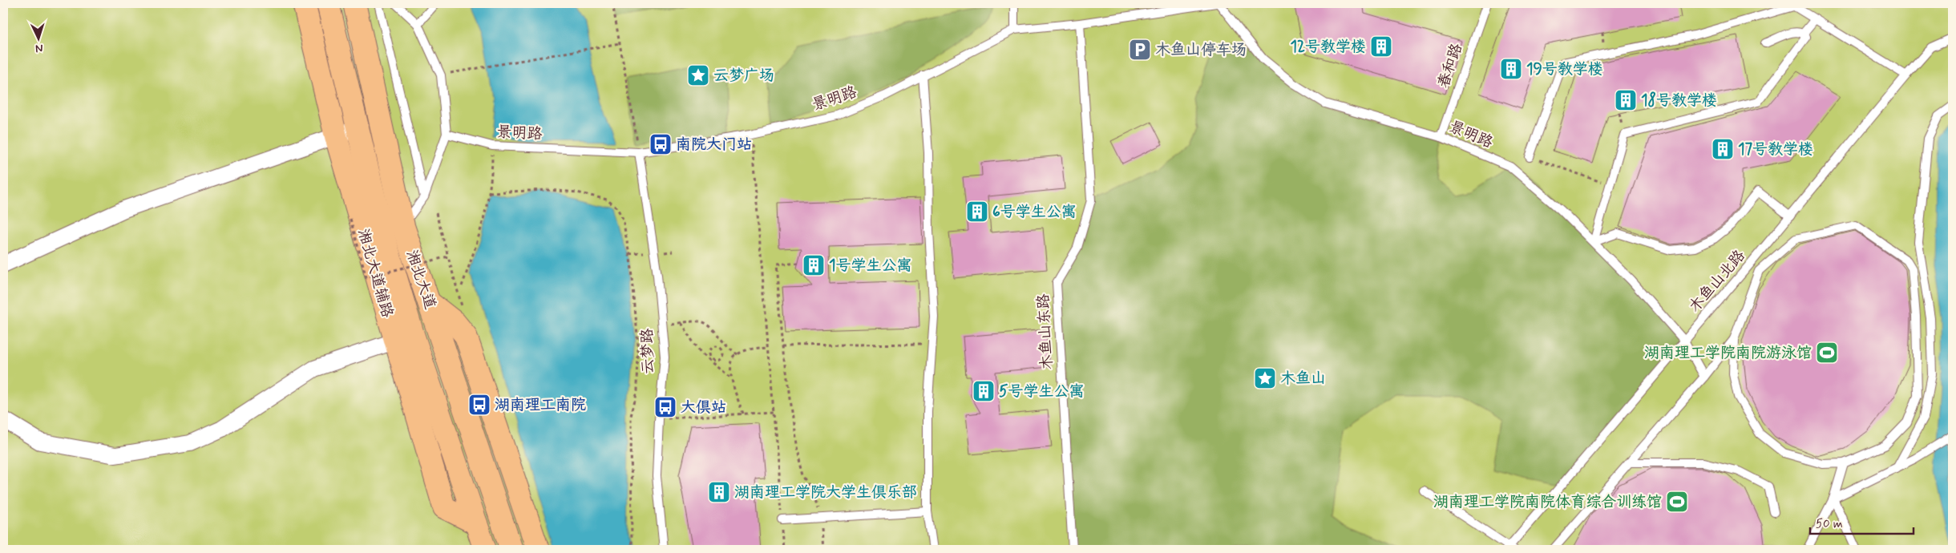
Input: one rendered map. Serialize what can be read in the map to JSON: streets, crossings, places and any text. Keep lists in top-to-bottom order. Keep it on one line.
{"streets":{"main road":["湘北大道辅路","湘北大道"],"lane":["春和路","景明路","木鱼山北路","木鱼山东路","云梦路"]},"crossings":[["春和路","景明路"],["景明路","木鱼山北路"],["景明路","木鱼山东路"],["景明路","云梦路"],["湘北大道辅路","湘北大道"]],"places":{"building":["12号教学楼","19号教学楼","18号教学楼","17号教学楼","6号学生公寓","1号学生公寓","5号学生公寓","湖南理工学院大学生俱乐部"],"parking":["木鱼山停车场"],"place":["云梦广场","木鱼山"],"bus stop":["南院大门站","湖南理工南院","大俱站"],"sports":["湖南理工学院南院游泳馆","湖南理工学院南院体育综合训练馆"]},"scale_bar":"50 m","north":"bottom"}
